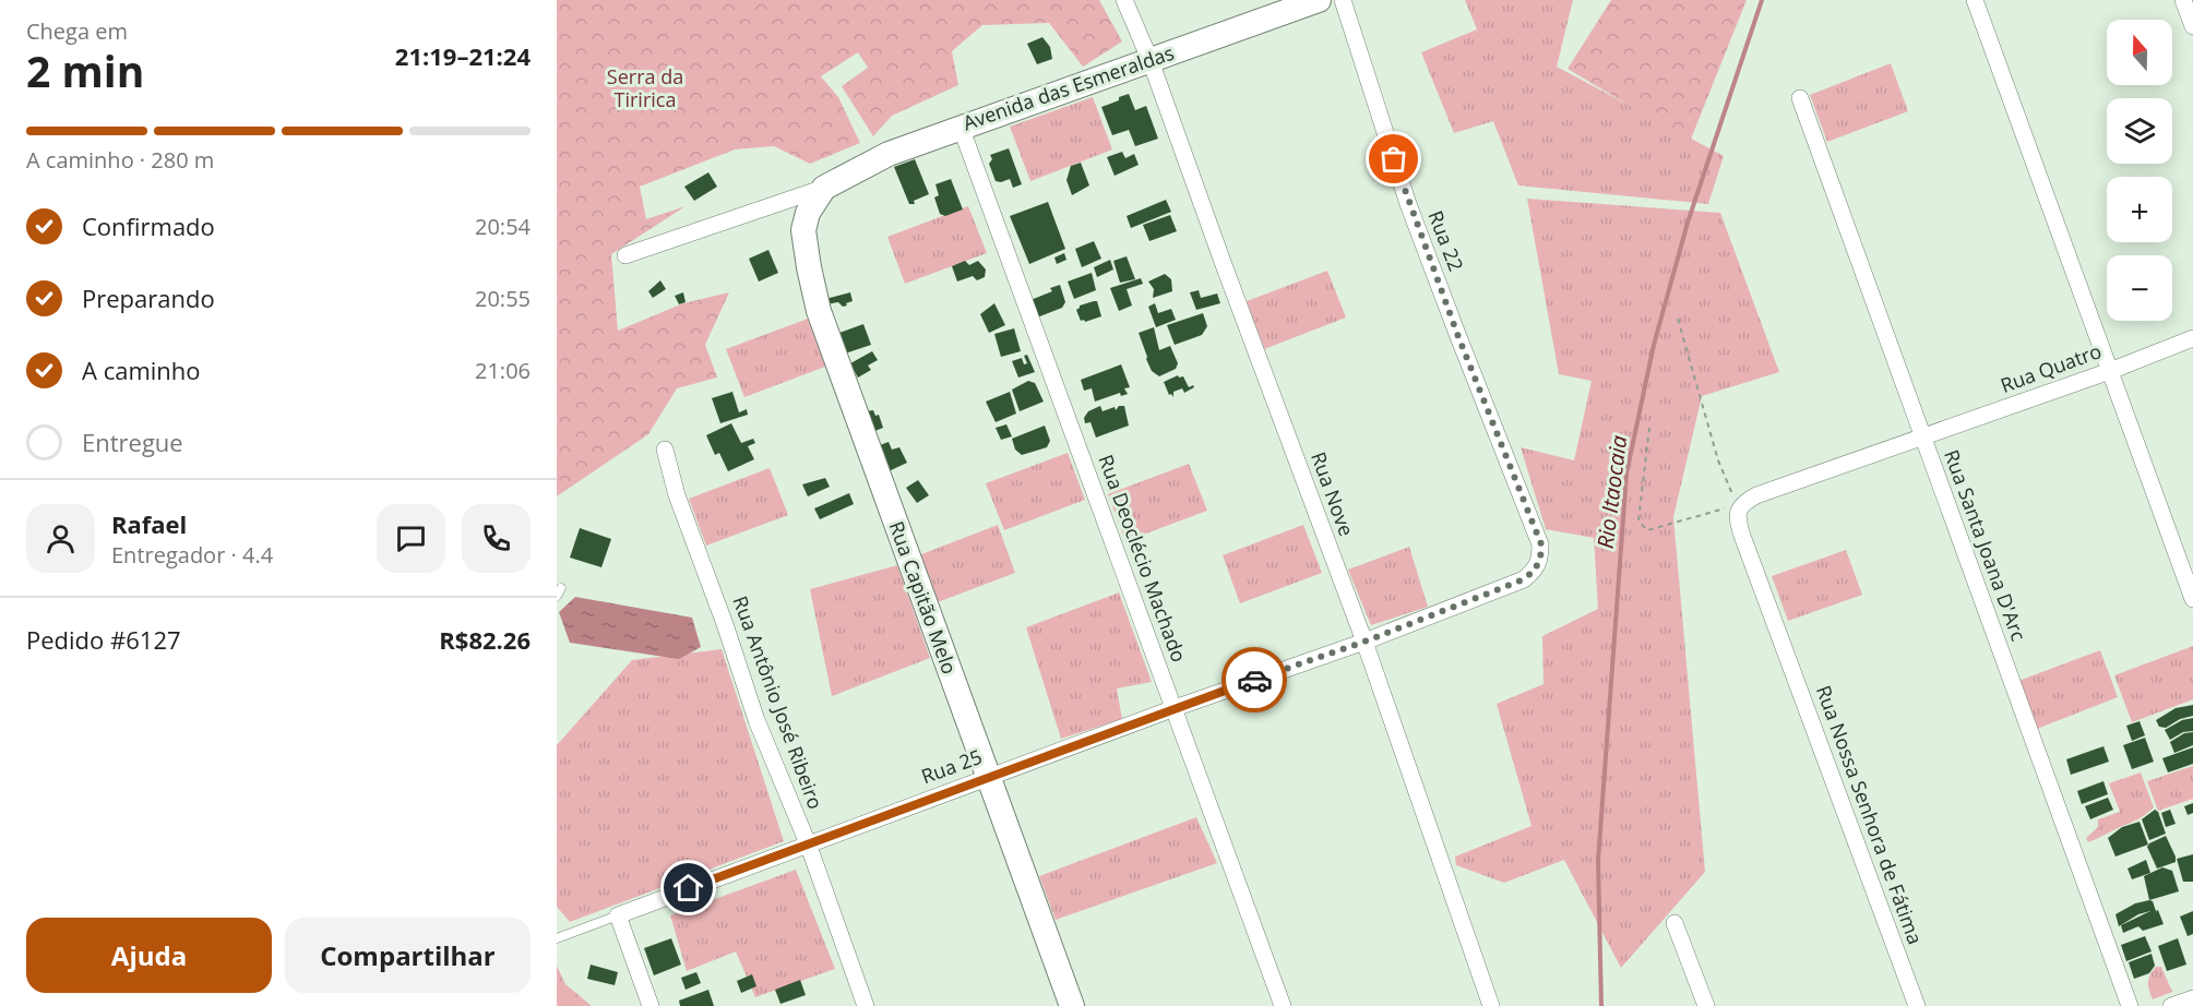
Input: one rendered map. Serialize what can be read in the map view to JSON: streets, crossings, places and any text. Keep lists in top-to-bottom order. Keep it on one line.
{"streets":{"main road":["Avenida das Esmeraldas","Rua Capitão Melo"],"street":["Rua 22","Rua Quatro","Rua Nove","Rua Santa Joana D'Arc","Rua Deoclécio Machado","Rua Antônio José Ribeiro","Rua 25","Rua Nossa Senhora de Fátima"]},"crossings":[["Avenida das Esmeraldas","Rua Nove"],["Avenida das Esmeraldas","Rua Deoclécio Machado"],["Avenida das Esmeraldas","Rua Capitão Melo"],["Rua 22","Rua Nove"],["Rua 22","Rua 25"],["Rua Quatro","Rua Santa Joana D'Arc"],["Rua Quatro","Rua Nossa Senhora de Fátima"],["Rua Nove","Rua 25"],["Rua Deoclécio Machado","Rua 25"],["Rua Capitão Melo","Rua 25"],["Rua Antônio José Ribeiro","Rua 25"]],"water":["Rio Itaocaia"],"parks":["Serra da Tiririca"],"north":"top","page":{"heading":["2 min","Chega em","21:19–21:24"],"panel":["Rafael","Entregador · 4.4","Pedido #6127","R$82.26"],"map_buttons":["+","−"],"bar":"A caminho · 280 m","list":[["Confirmado","20:54"],["Preparando","20:55"],["A caminho","21:06"],"Entregue"],"buttons":["Ajuda","Compartilhar"]}}
